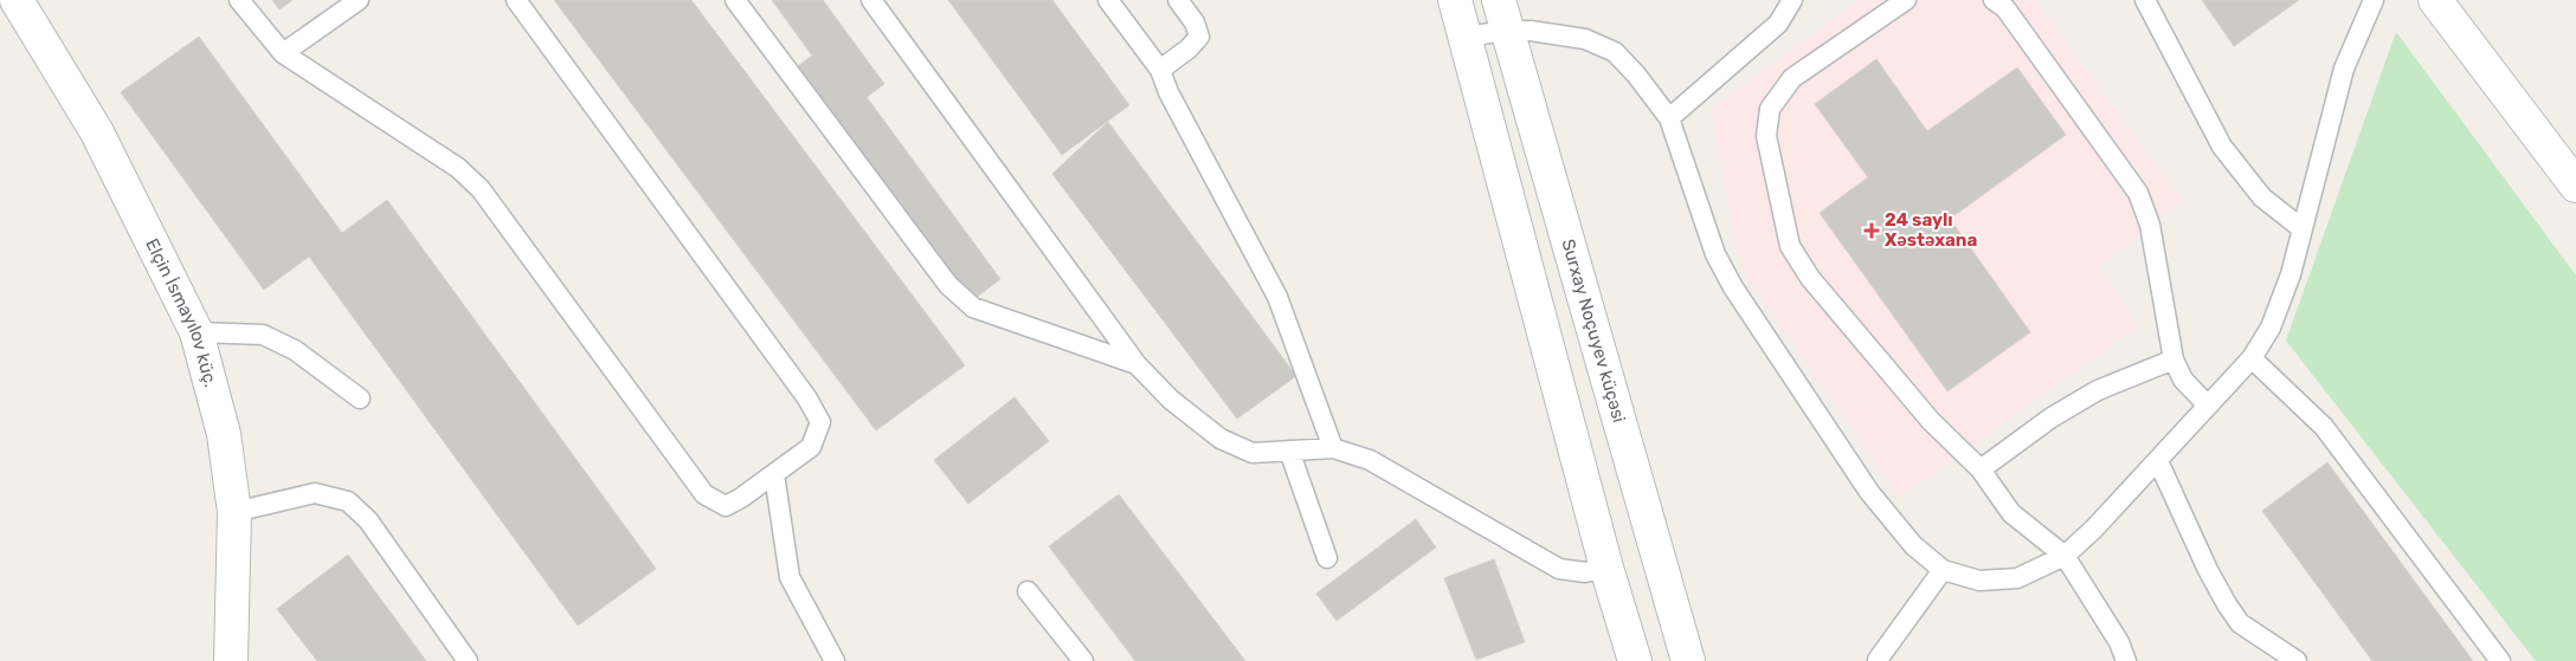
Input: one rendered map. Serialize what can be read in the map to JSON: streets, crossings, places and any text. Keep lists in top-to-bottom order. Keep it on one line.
{"streets":{"street":["Elçin İsmayılov küç.","Surxay Noçuyev küçəsi"]},"places":{"health":["24 saylı Xəstəxana"]}}
